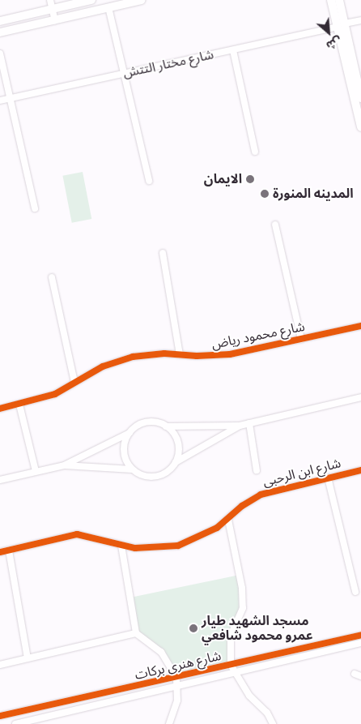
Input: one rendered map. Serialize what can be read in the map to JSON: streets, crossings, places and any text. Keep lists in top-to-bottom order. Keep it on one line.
{"streets":{"street":["شارع مختار التتش","شارع محمود رياض","شارع ابن الرحبى","شارع هنرى بركات"]},"places":["الايمان","المدينه المنورة","مسجد الشهيد طيار عمرو محمود شافعي"],"north":"bottom right"}
